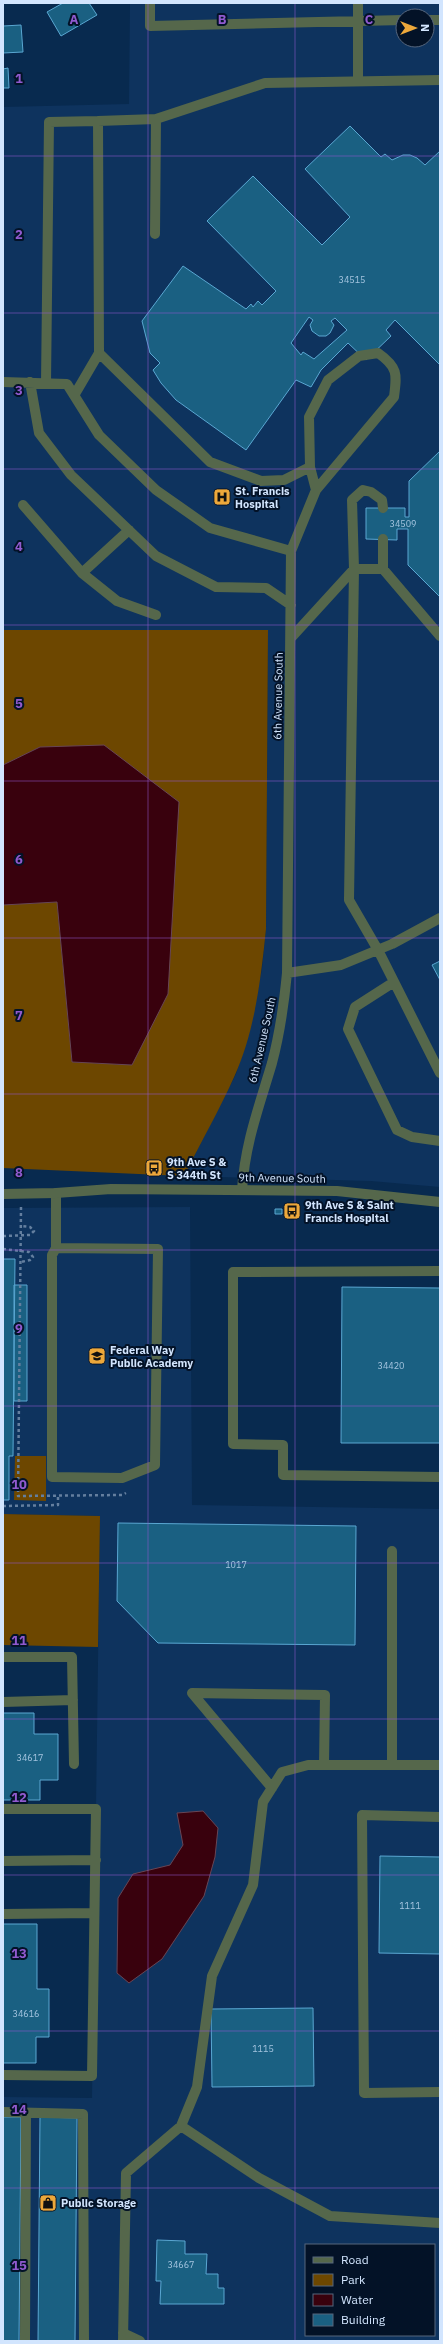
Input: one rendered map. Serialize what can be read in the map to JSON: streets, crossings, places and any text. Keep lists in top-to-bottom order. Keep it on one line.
{"streets":{"street":["6th Avenue South","9th Avenue South"]},"crossings":[["6th Avenue South","9th Avenue South"]],"places":{"hospital":["St. Francis Hospital"],"bus stop":["9th Ave S & S 344th St","9th Ave S & Saint Francis Hospital"],"school or university":["Federal Way Public Academy"],"shop":["Public Storage"]},"house_numbers":["34515","34509","34420","1017","34617","1111","34616","1115","34667"],"legend":["Road","Park","Water","Building"],"north":"right","grid":{"columns":["A","B","C"],"rows":["1","2","3","4","5","6","7","8","9","10","11","12","13","14","15"]}}
